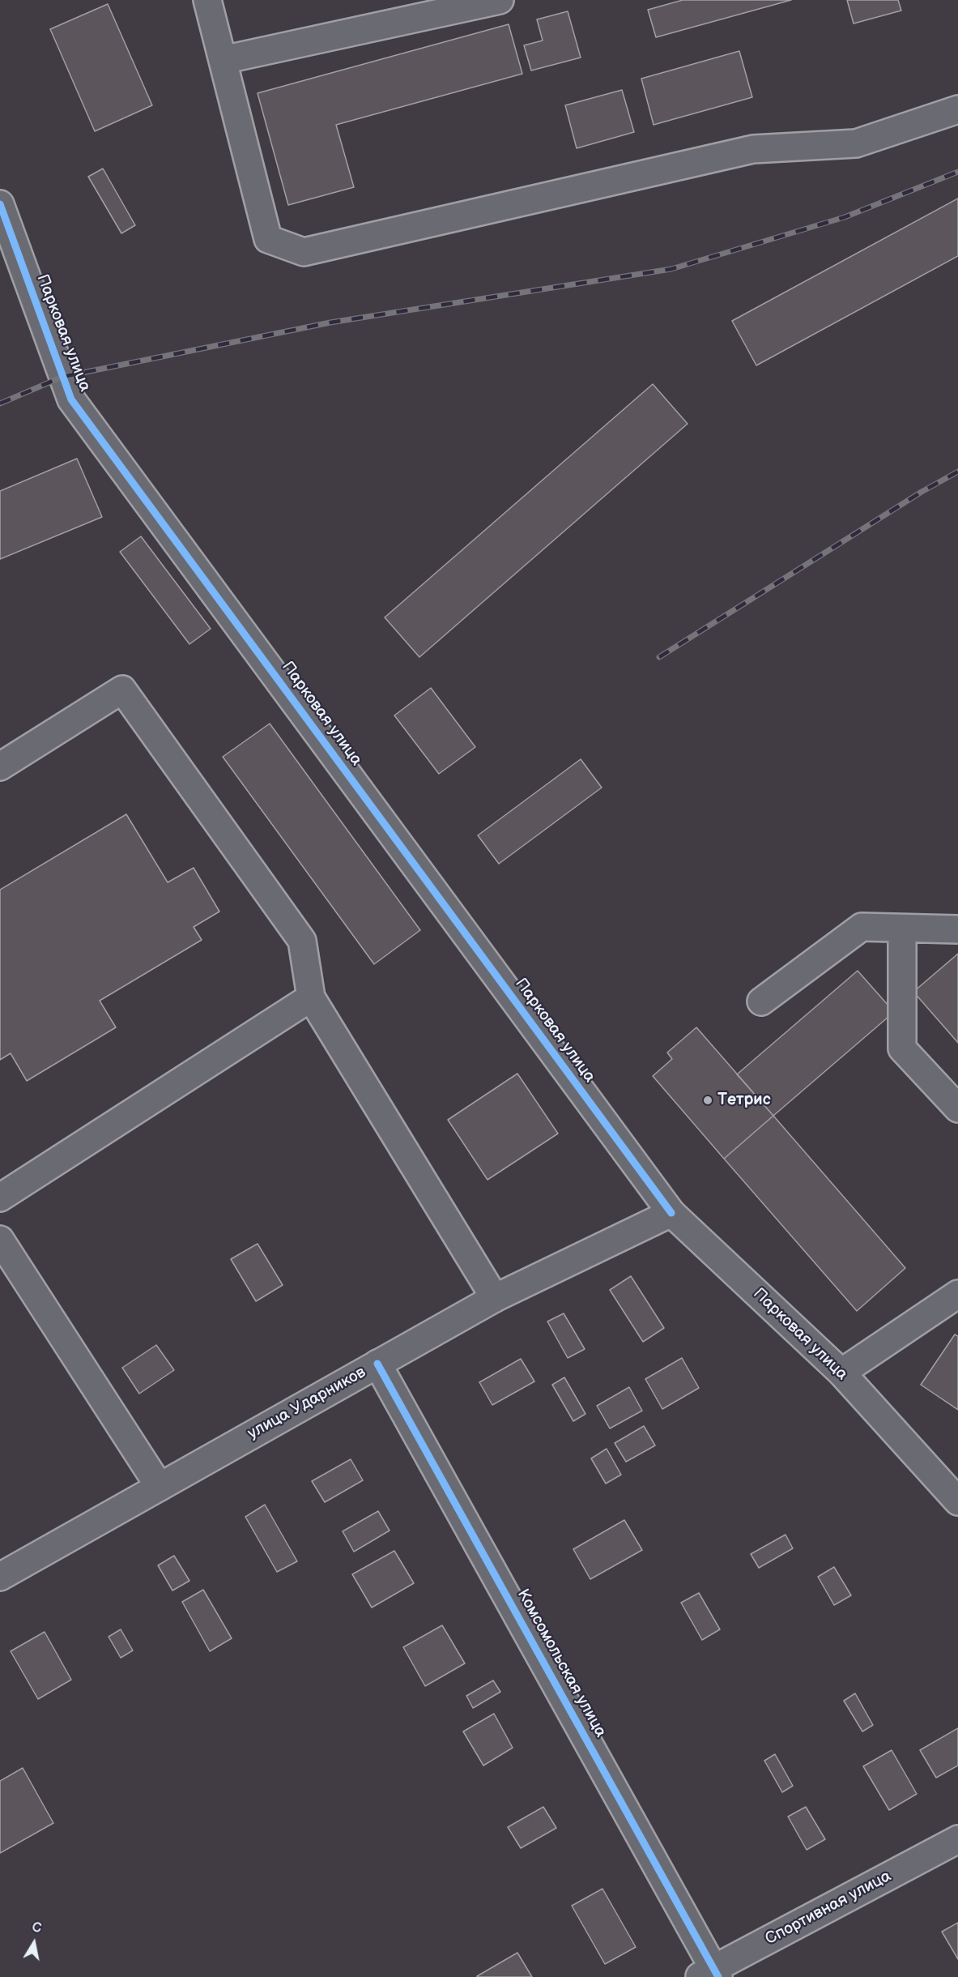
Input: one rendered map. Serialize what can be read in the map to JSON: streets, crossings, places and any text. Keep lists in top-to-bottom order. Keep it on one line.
{"streets":{"street":["Парковая улица","улица Ударников","Комсомольская улица","Спортивная улица"]},"crossings":[["Парковая улица","улица Ударников"],["улица Ударников","Комсомольская улица"],["Комсомольская улица","Спортивная улица"]],"places":["Тетрис"],"north":"top"}
